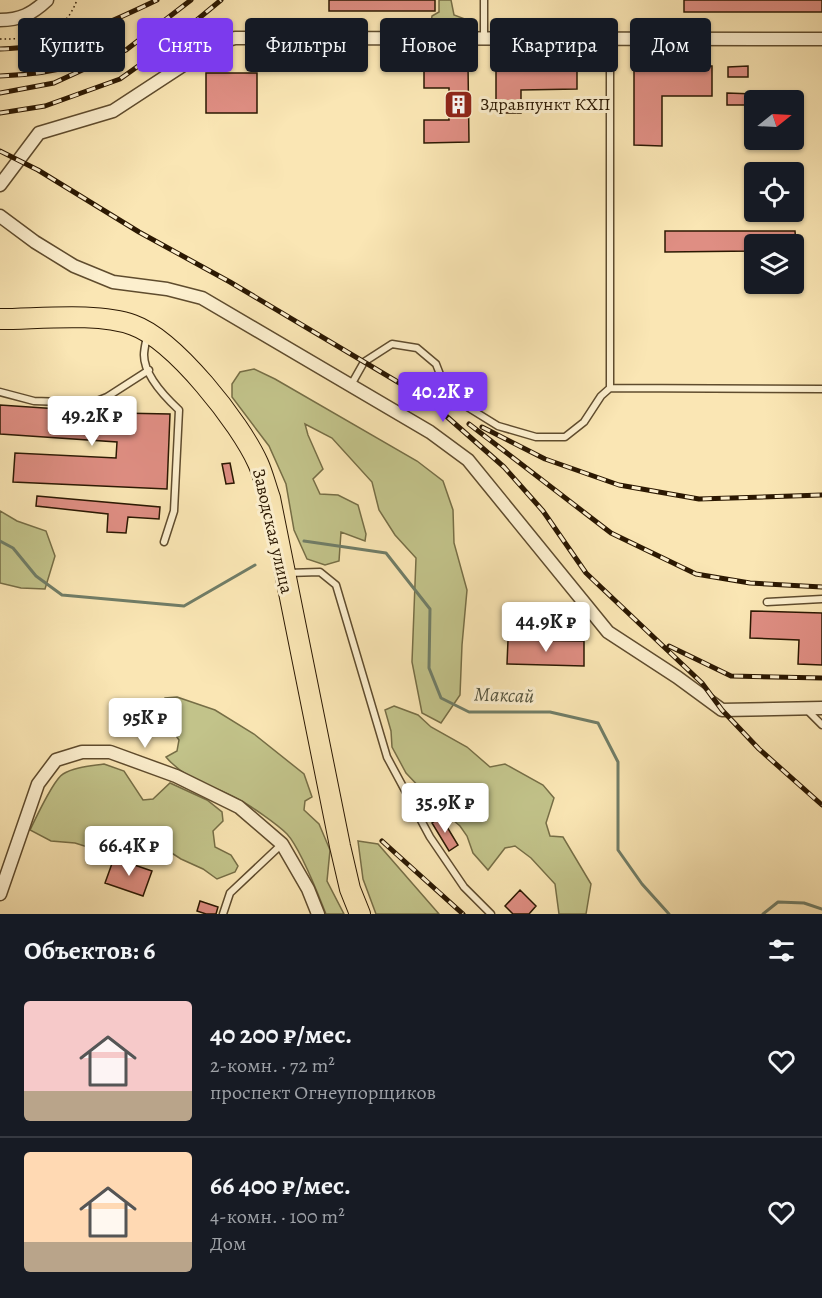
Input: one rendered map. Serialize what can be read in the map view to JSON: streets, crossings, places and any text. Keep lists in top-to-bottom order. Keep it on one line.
{"streets":{"main road":["Заводская улица"]},"water":["Максай"],"places":{"building":["Здравпункт КХП"]},"north":"right","page":{"chip":["Купить","Снять","Фильтры","Новое","Квартира","Дом"],"price":["40.2K ₽","49.2K ₽","44.9K ₽","95K ₽","35.9K ₽","66.4K ₽"],"heading":"Объектов: 6","list":[{"name":"40 200 ₽/мес.","note":"2-комн. · 72 m² · проспект Огнеупорщиков"},{"name":"66 400 ₽/мес.","note":"4-комн. · 100 m² · Дом"}]}}
